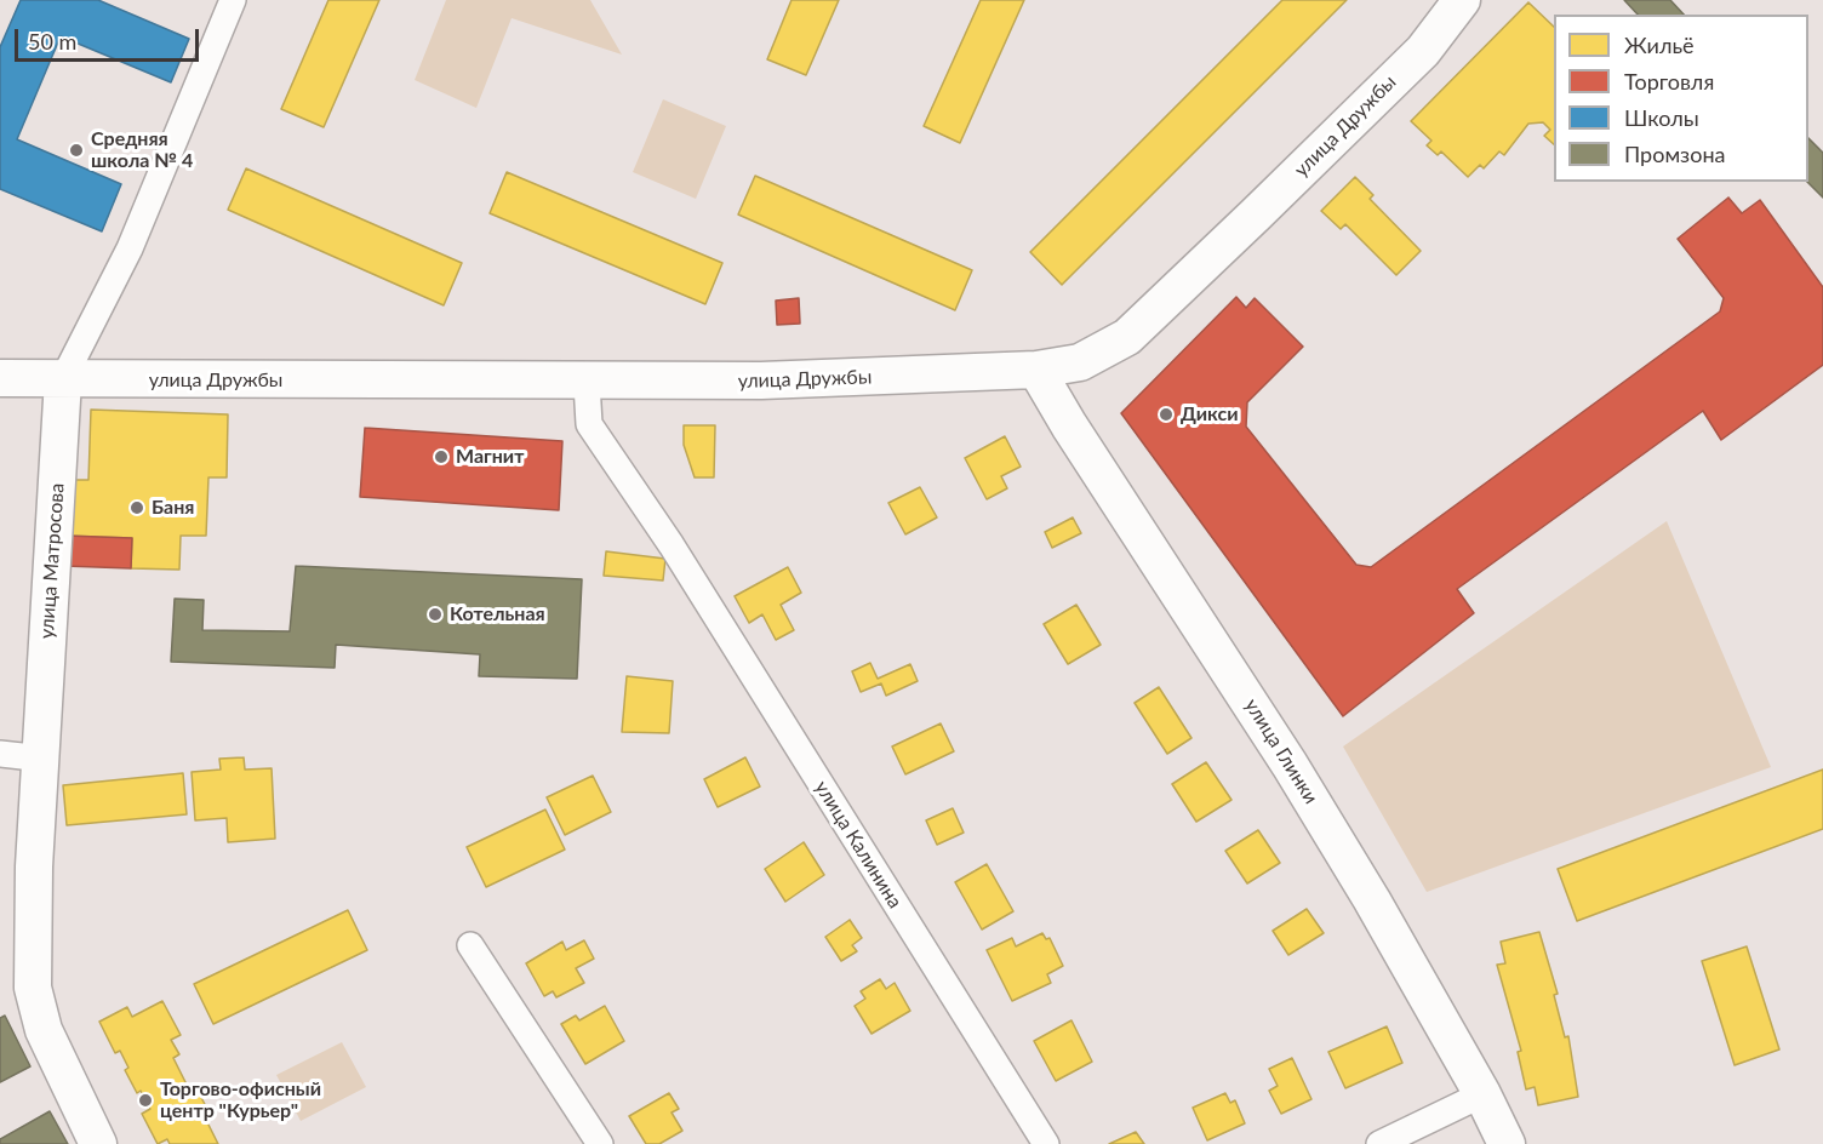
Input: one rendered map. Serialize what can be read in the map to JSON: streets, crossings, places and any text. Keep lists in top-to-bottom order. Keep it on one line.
{"streets":{"street":["улица Дружбы","улица Матросова","улица Глинки","улица Калинина"]},"crossings":[["улица Дружбы","улица Матросова"],["улица Дружбы","улица Глинки"],["улица Дружбы","улица Калинина"]],"places":["Средняя школа № 4","Дикси","Магнит","Баня","Котельная","Торгово-офисный центр \"Курьер\""],"legend":["Жильё","Торговля","Школы","Промзона"],"scale_bar":"50 m"}
